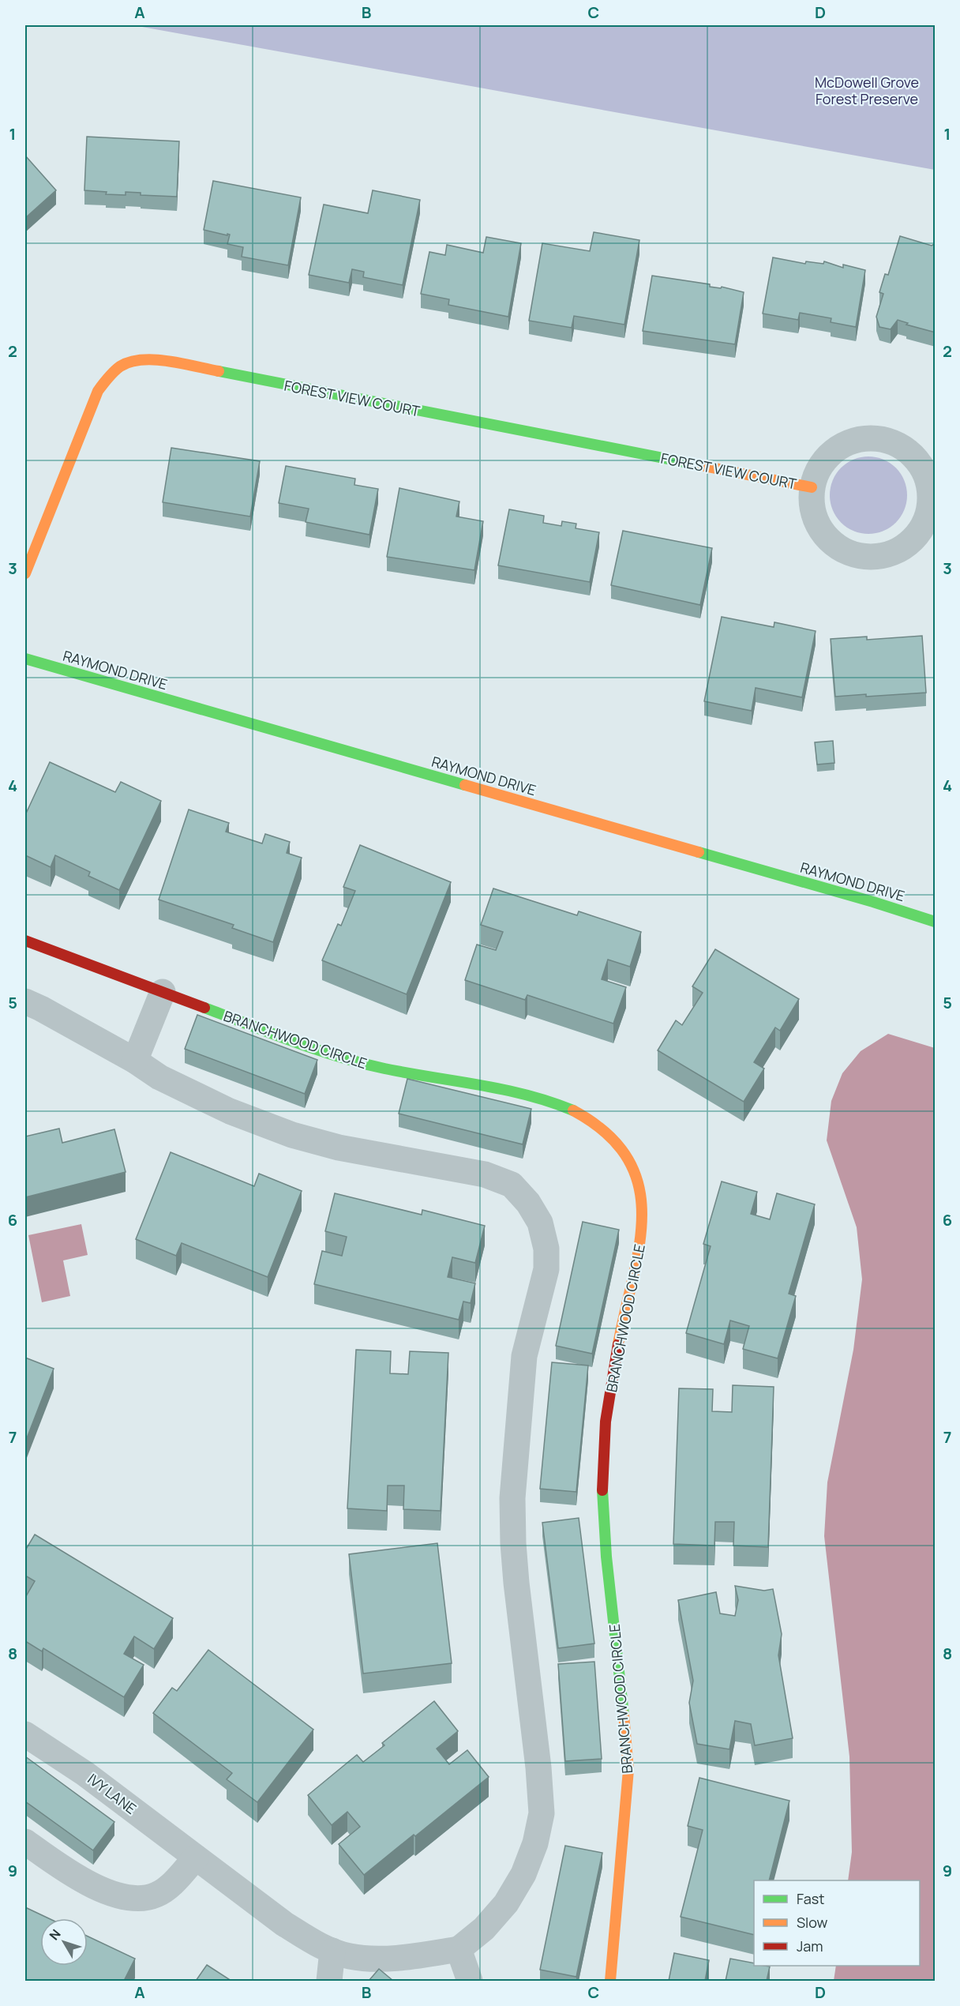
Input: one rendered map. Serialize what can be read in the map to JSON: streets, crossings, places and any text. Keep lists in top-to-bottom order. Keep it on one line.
{"streets":{"street":["FOREST VIEW COURT","RAYMOND DRIVE","BRANCHWOOD CIRCLE","IVY LANE"]},"parks":["McDowell Grove Forest Preserve"],"legend":["Fast","Slow","Jam"],"north":"top left","grid":{"columns":["A","B","C","D"],"rows":["1","2","3","4","5","6","7","8","9"]}}
